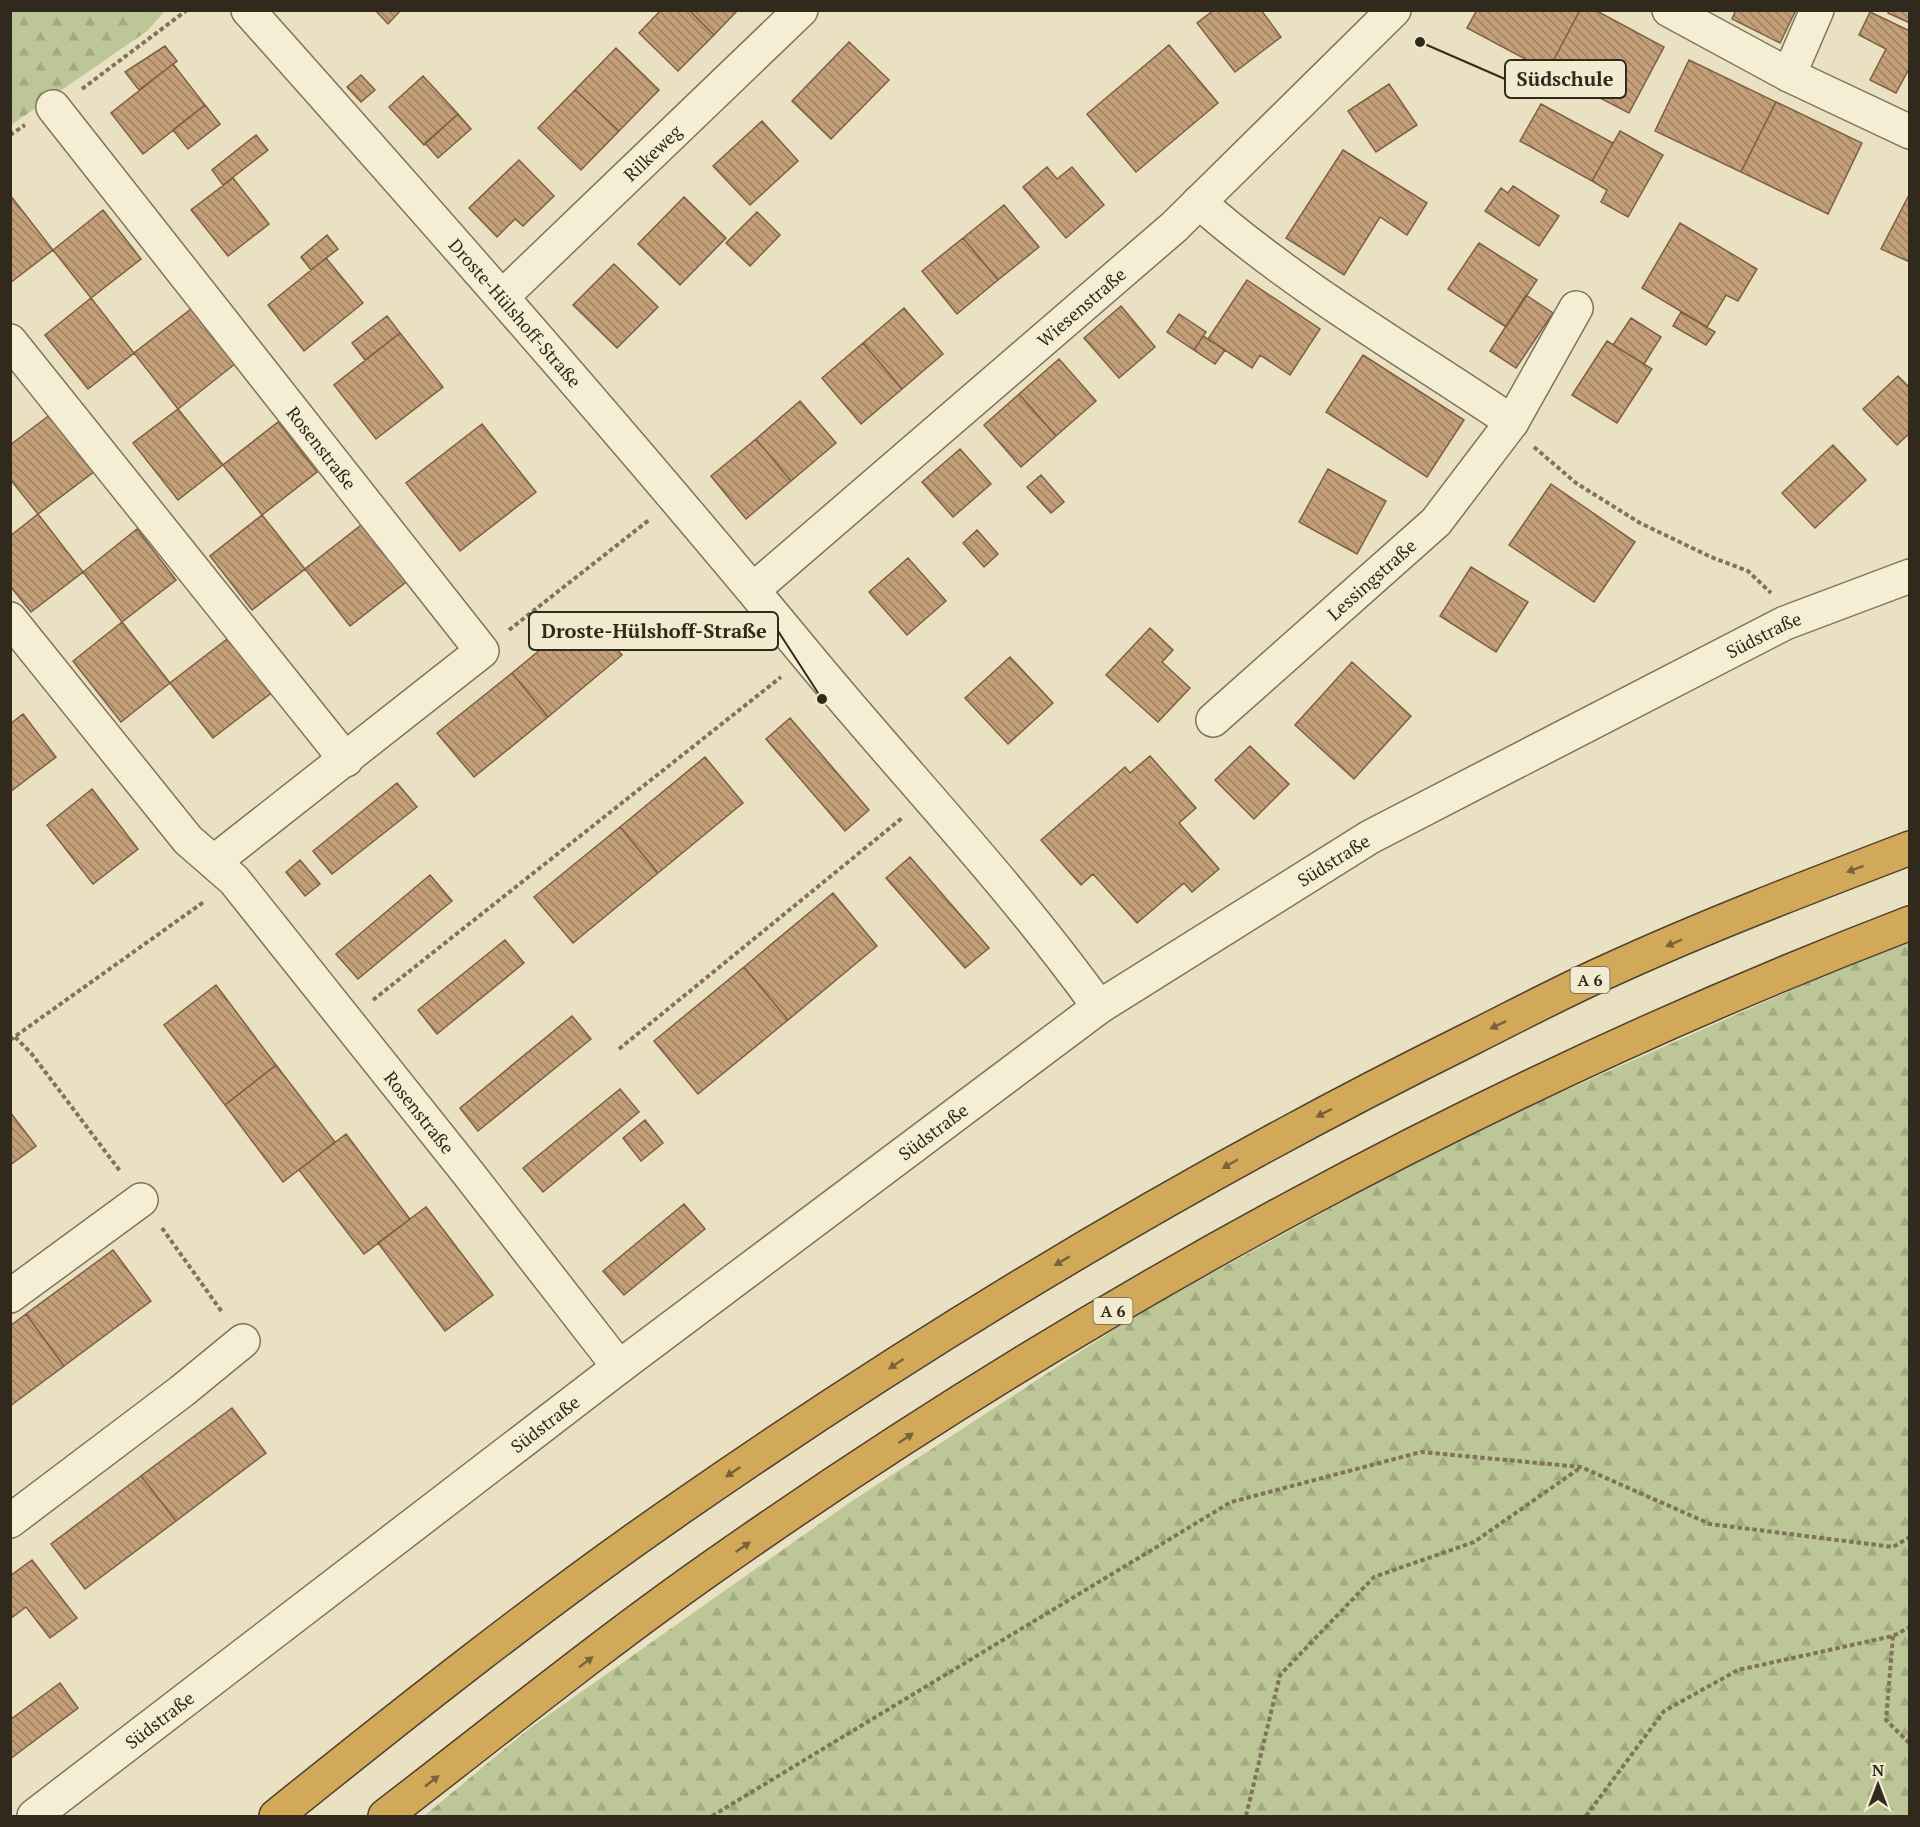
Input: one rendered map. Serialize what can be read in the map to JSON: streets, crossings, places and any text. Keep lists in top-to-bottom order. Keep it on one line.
{"streets":{"highway":["A 6"],"street":["Rilkeweg","Wiesenstraße","Droste-Hülshoff-Straße","Rosenstraße","Lessingstraße","Südstraße"]},"crossings":[["Rilkeweg","Droste-Hülshoff-Straße"],["Wiesenstraße","Droste-Hülshoff-Straße"],["Droste-Hülshoff-Straße","Südstraße"],["Rosenstraße","Südstraße"]],"places":["Südschule","Droste-Hülshoff-Straße"],"north":"top"}
